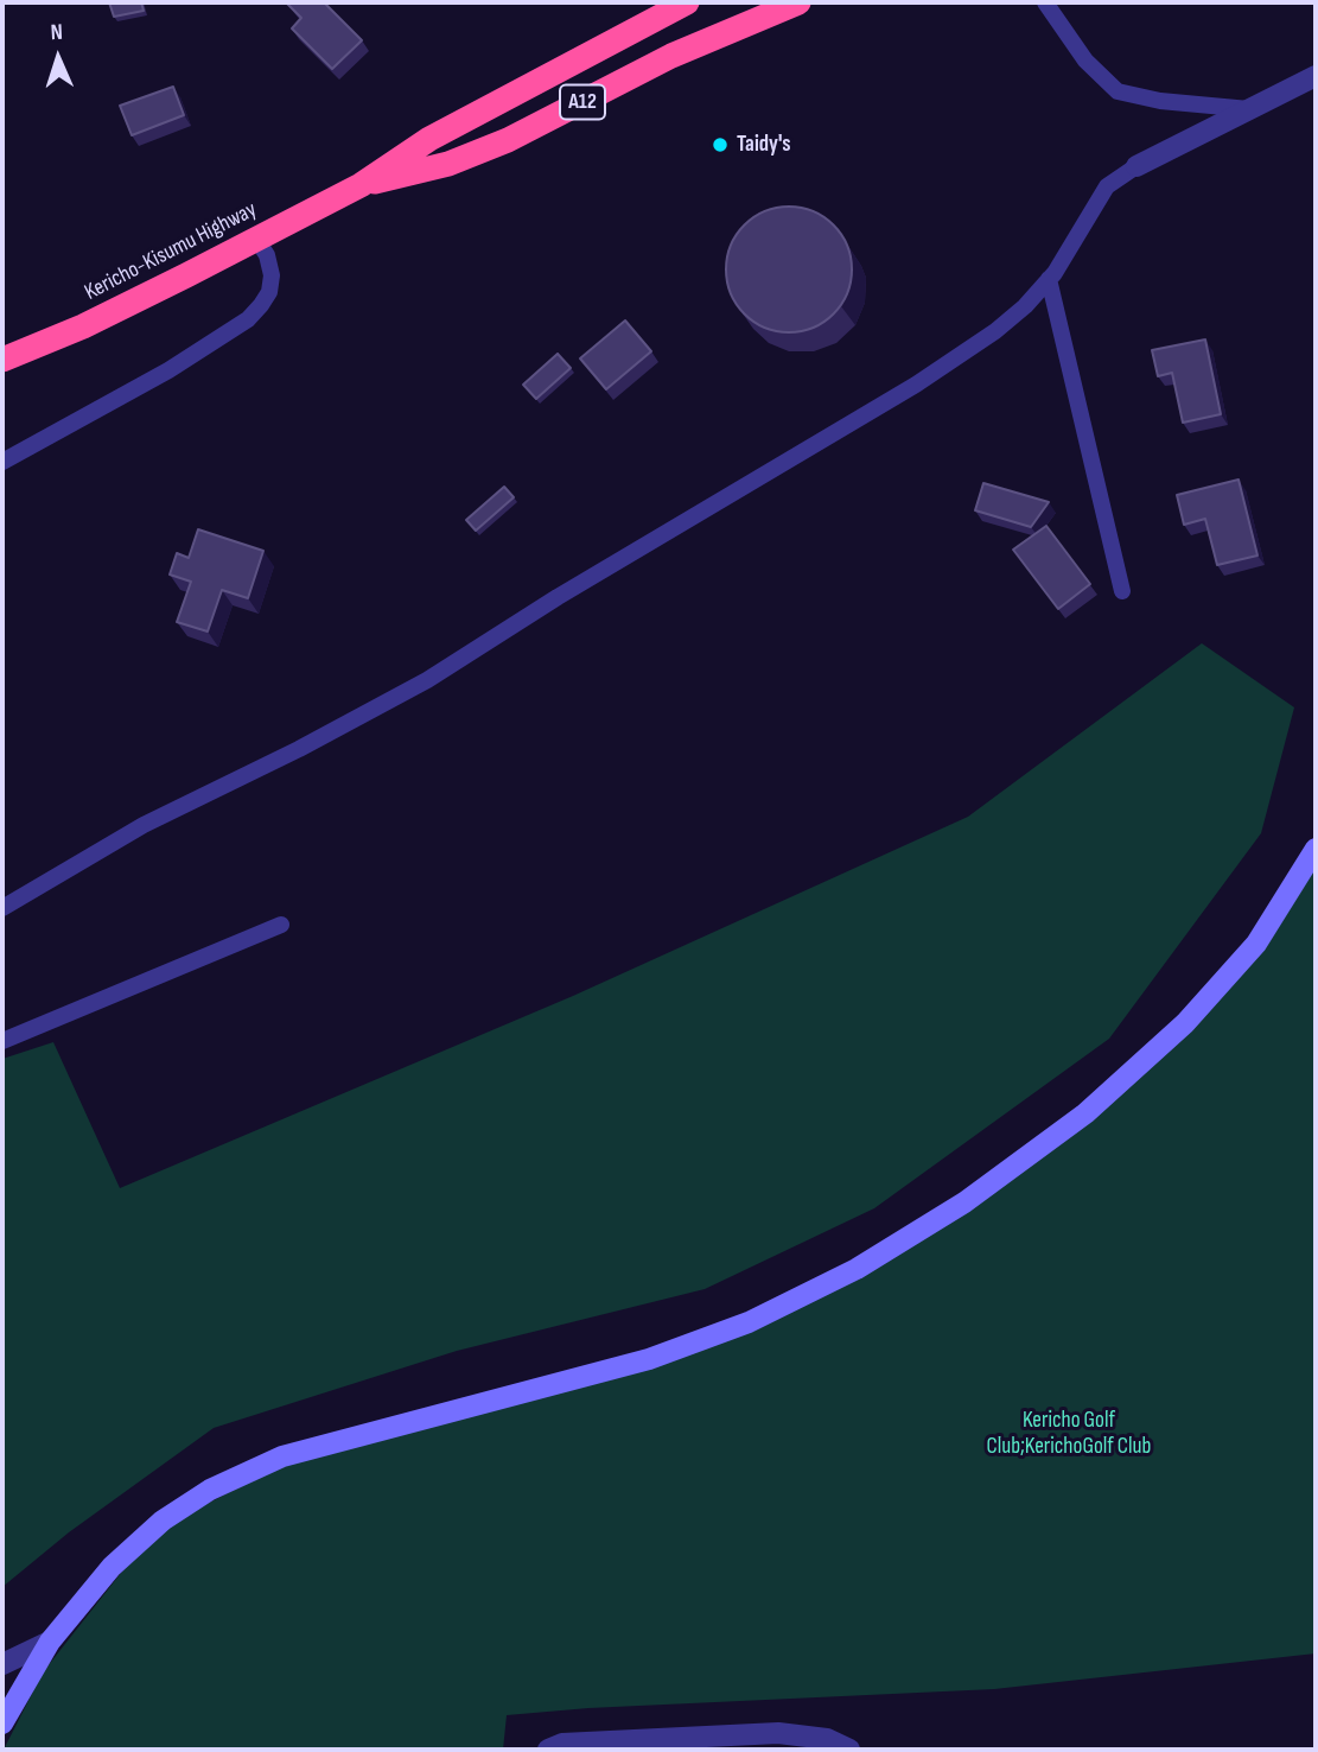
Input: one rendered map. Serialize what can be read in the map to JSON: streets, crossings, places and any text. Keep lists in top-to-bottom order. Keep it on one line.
{"streets":{"highway":["A12","Kericho-Kisumu Highway"]},"parks":["Kericho Golf Club;KerichoGolf Club"],"places":["Taidy's"],"north":"top"}
